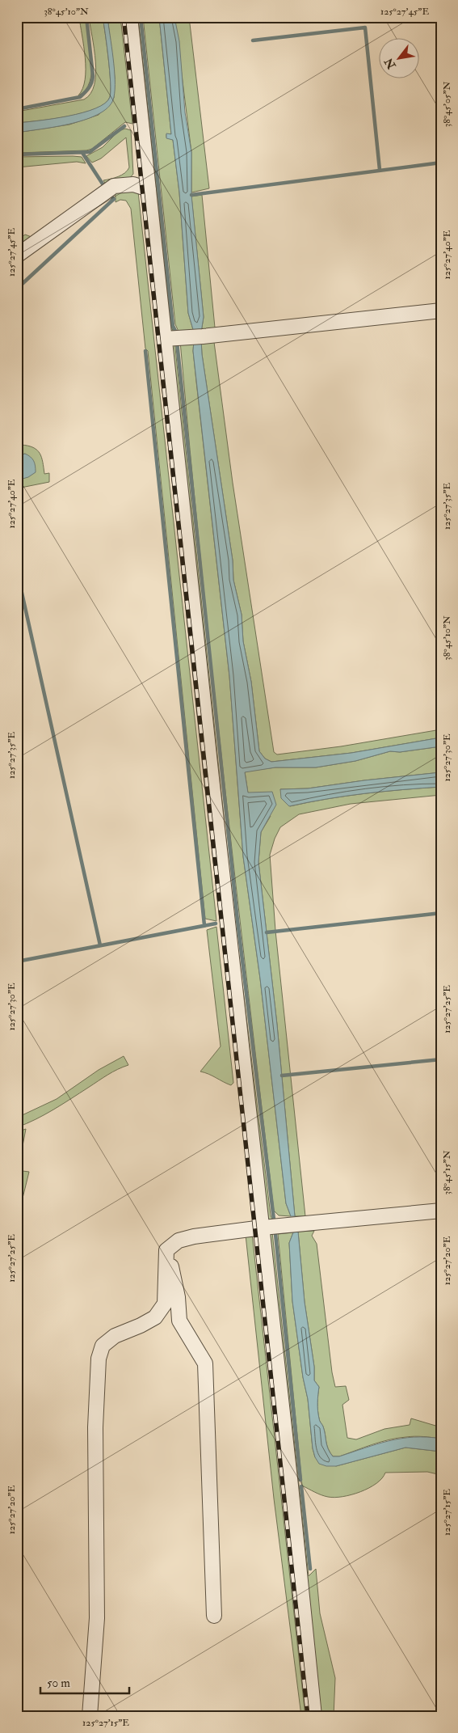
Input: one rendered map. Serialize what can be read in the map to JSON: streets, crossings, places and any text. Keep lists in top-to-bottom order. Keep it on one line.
{"scale_bar":"50 m","north":"bottom left","coordinates":["38°45'10\"N","125°27'45\"E","38°45'05\"N","125°27'40\"E","125°27'35\"E","125°27'30\"E","125°27'25\"E","38°45'15\"N","125°27'20\"E","125°27'15\"E"]}
